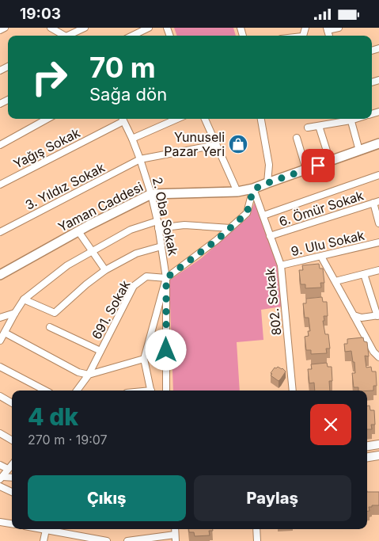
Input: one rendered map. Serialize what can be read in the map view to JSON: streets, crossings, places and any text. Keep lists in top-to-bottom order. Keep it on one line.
{"streets":{"main road":["Yaman Caddesi"],"street":["Yağış Sokak","3. Yıldız Sokak","6. Ömür Sokak","2. Oba Sokak","9. Ulu Sokak","802. Sokak","691. Sokak"]},"crossings":[["3. Yıldız Sokak","2. Oba Sokak"],["Yaman Caddesi","2. Oba Sokak"],["Yaman Caddesi","802. Sokak"],["6. Ömür Sokak","802. Sokak"],["2. Oba Sokak","691. Sokak"],["9. Ulu Sokak","802. Sokak"]],"places":{"shop":["Yunuseli Pazar Yeri"]},"page":{"status":"19:03","turn":["70 m","Sağa dön"],"heading":["4 dk","270 m · 19:07"],"buttons":["Çıkış","Paylaş"]}}
